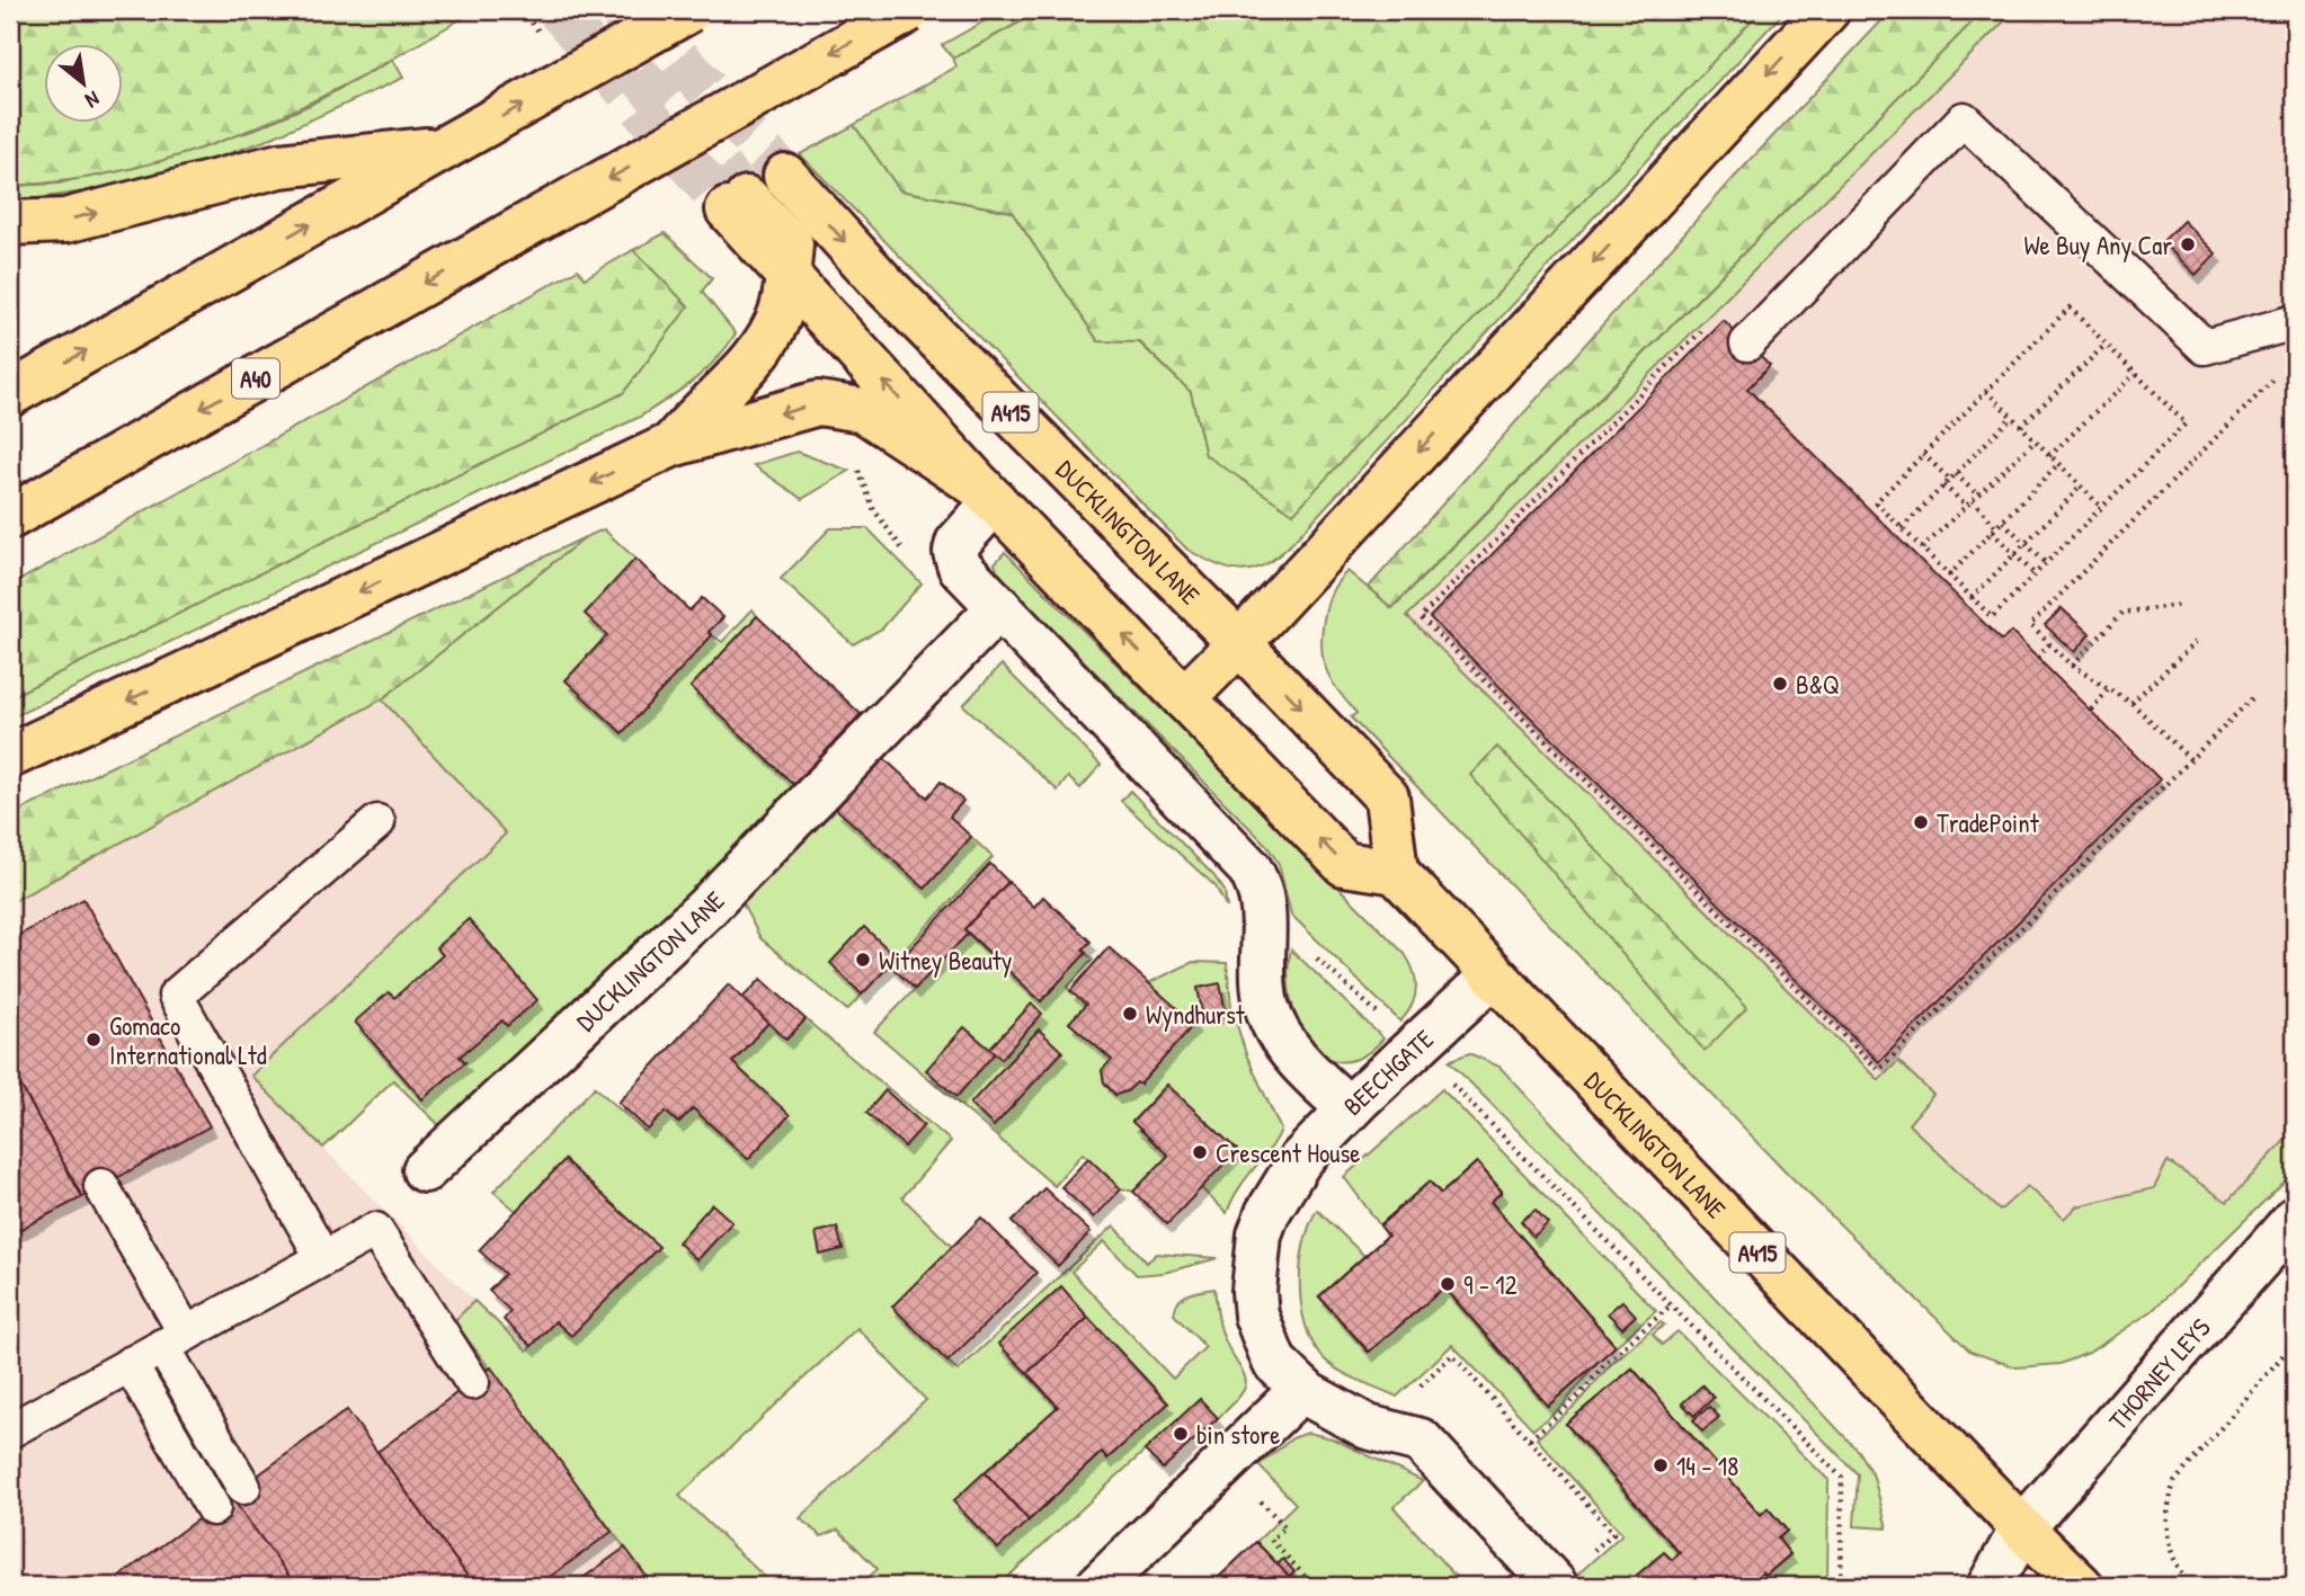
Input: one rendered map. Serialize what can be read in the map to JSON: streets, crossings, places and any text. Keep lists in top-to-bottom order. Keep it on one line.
{"streets":{"main road":["A40","A415","DUCKLINGTON LANE"],"street":["BEECHGATE","THORNEY LEYS"]},"crossings":[["DUCKLINGTON LANE","BEECHGATE"],["DUCKLINGTON LANE","THORNEY LEYS"]],"places":["We Buy Any Car","B&Q","TradePoint","Witney Beauty","Wyndhurst","Gomaco International Ltd","Crescent House","9 - 12","bin store","14 - 18"],"north":"bottom right"}
